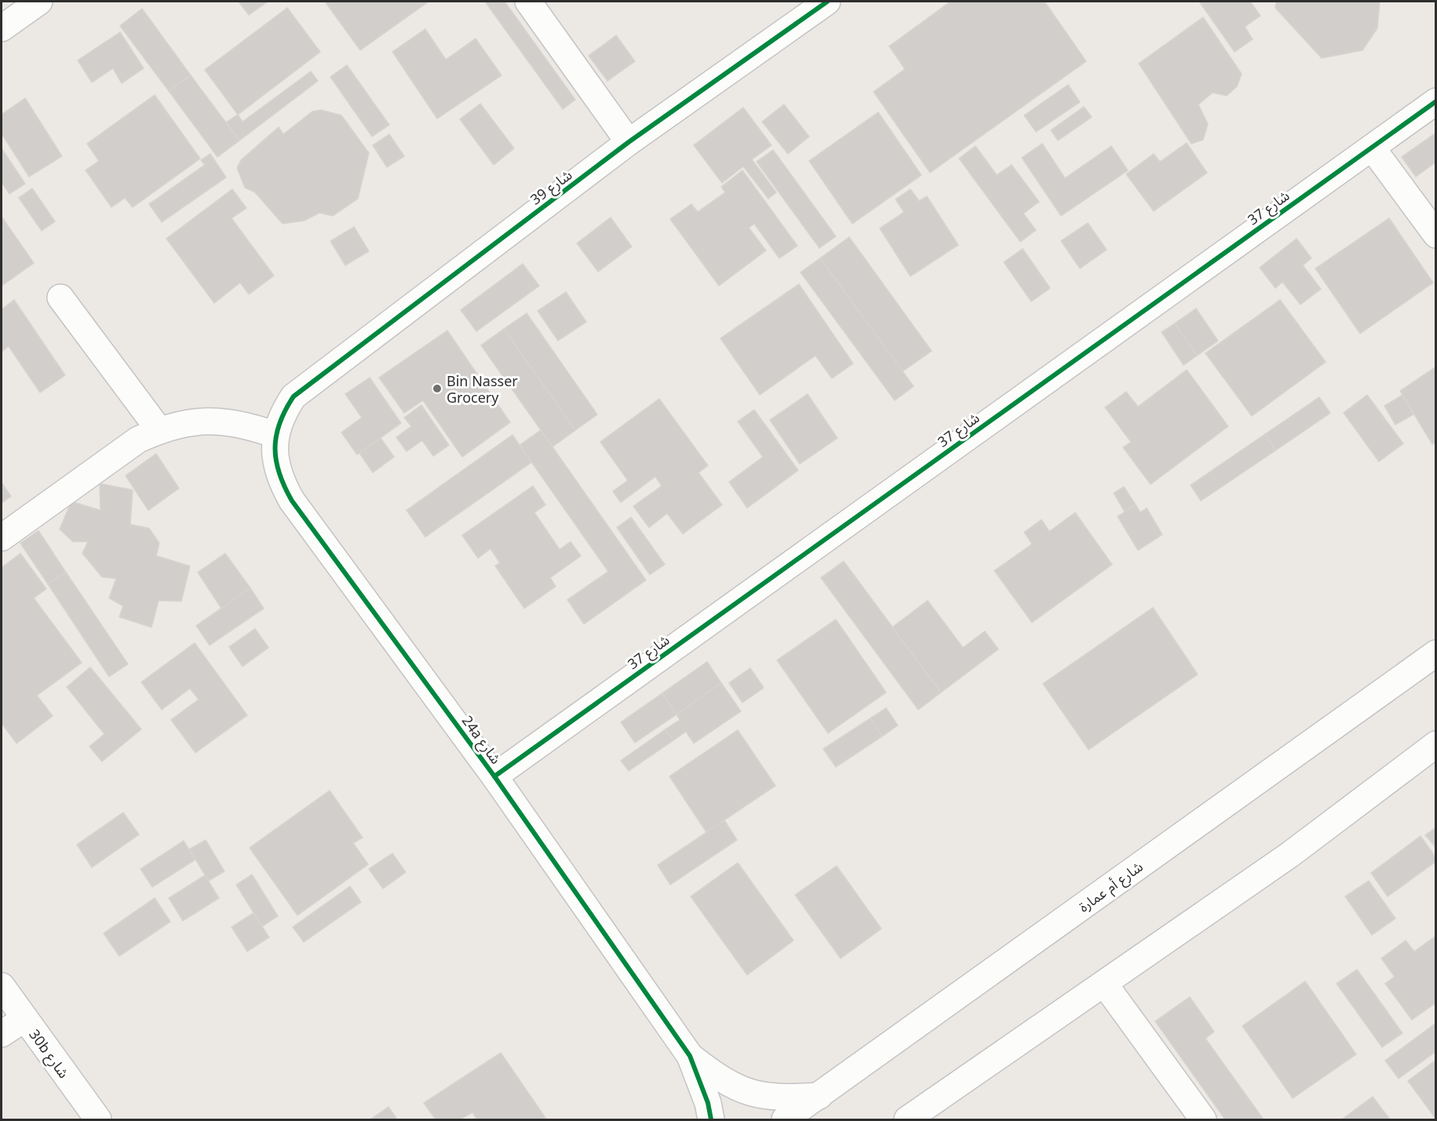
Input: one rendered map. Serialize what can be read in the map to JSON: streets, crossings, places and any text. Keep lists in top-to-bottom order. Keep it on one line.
{"streets":{"street":["شارع 39","شارع 37","24a شارع","شارع أم عمارة","30b شارع"]},"crossings":[["شارع 39","24a شارع"],["شارع 37","24a شارع"],["24a شارع","شارع أم عمارة"]],"places":["Bin Nasser Grocery"]}
